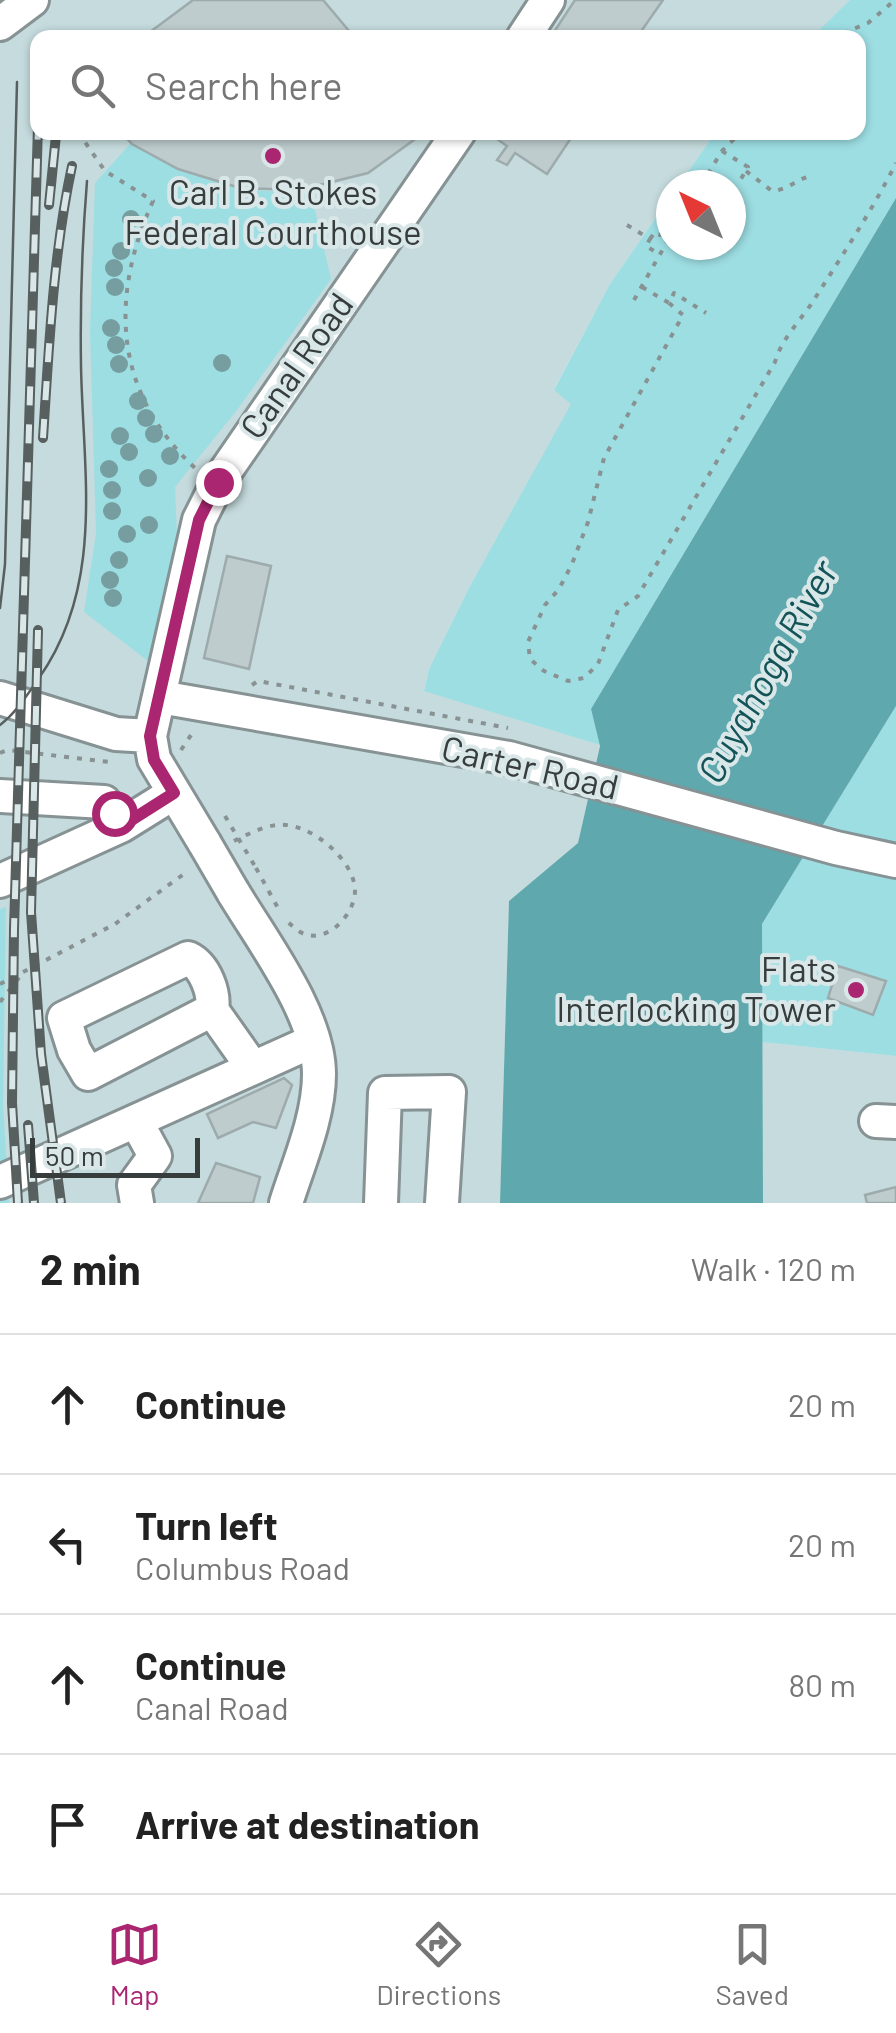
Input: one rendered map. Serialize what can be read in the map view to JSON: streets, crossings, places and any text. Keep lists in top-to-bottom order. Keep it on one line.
{"streets":{"street":["Canal Road","Carter Road"]},"crossings":[["Canal Road","Carter Road"]],"water":["Cuyahoga River"],"places":["Carl B. Stokes Federal Courthouse","Flats Interlocking Tower"],"scale_bar":"50 m","north":"top left","page":{"search":"Search here","scale":"50 m","heading":["2 min","Walk · 120 m"],"list":[["Continue","20 m"],["Turn left","Columbus Road","20 m"],["Continue","Canal Road","80 m"],"Arrive at destination"],"nav":["Map","Directions","Saved"]}}
